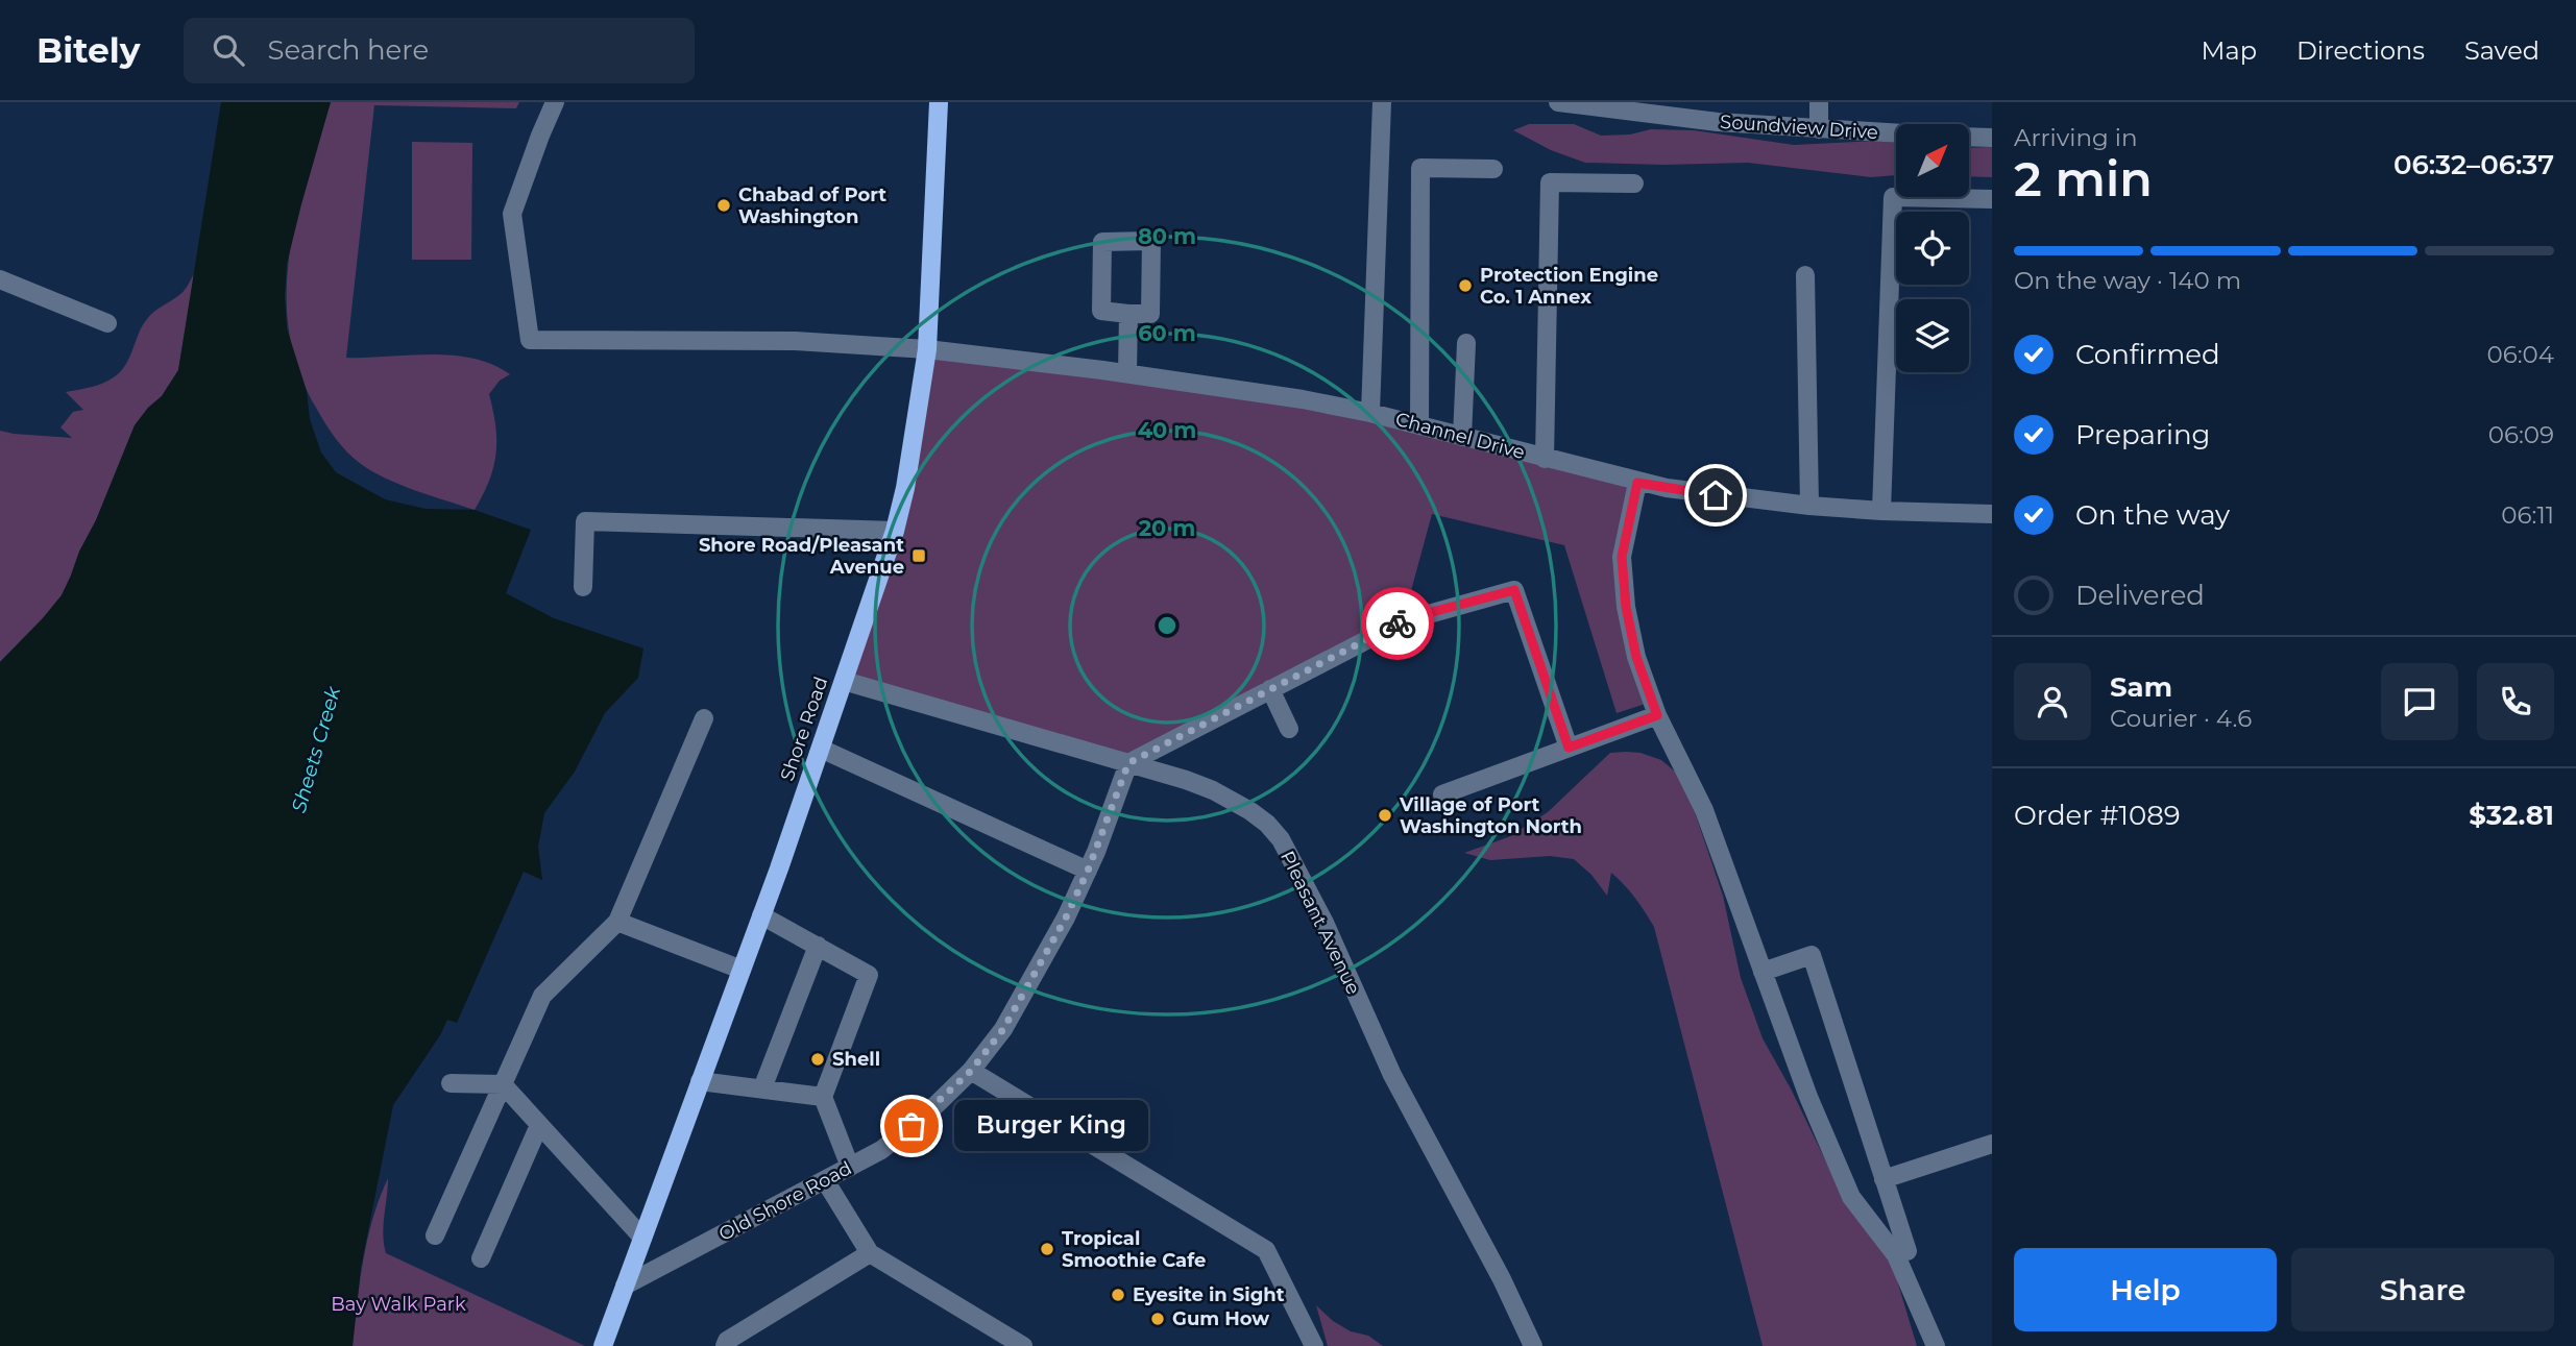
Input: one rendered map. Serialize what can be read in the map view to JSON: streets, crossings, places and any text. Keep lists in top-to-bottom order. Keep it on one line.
{"streets":{"main road":["Shore Road"],"street":["Soundview Drive","Channel Drive","Pleasant Avenue","Old Shore Road"]},"crossings":[["Channel Drive","Shore Road"],["Shore Road","Pleasant Avenue"],["Shore Road","Old Shore Road"],["Pleasant Avenue","Old Shore Road"]],"water":["Sheets Creek"],"parks":["Bay Walk Park"],"places":{"other":["Chabad of Port Washington","Protection Engine Co. 1 Annex","Village of Port Washington North","Shell","Burger King","Tropical Smoothie Cafe","Eyesite in Sight","Gum How"],"transit":["Shore Road/Pleasant Avenue"]},"north":"top right","page":{"header":"Bitely","search":"Search here","nav":["Map","Directions","Saved"],"heading":["2 min","Arriving in","06:32–06:37"],"panel":["Sam","Courier · 4.6","Order #1089","$32.81"],"bar":"On the way · 140 m","list":[["Confirmed","06:04"],["Preparing","06:09"],["On the way","06:11"],"Delivered"],"bubble":"Burger King","buttons":["Help","Share"]},"rings":["80 m","60 m","40 m","20 m"]}
